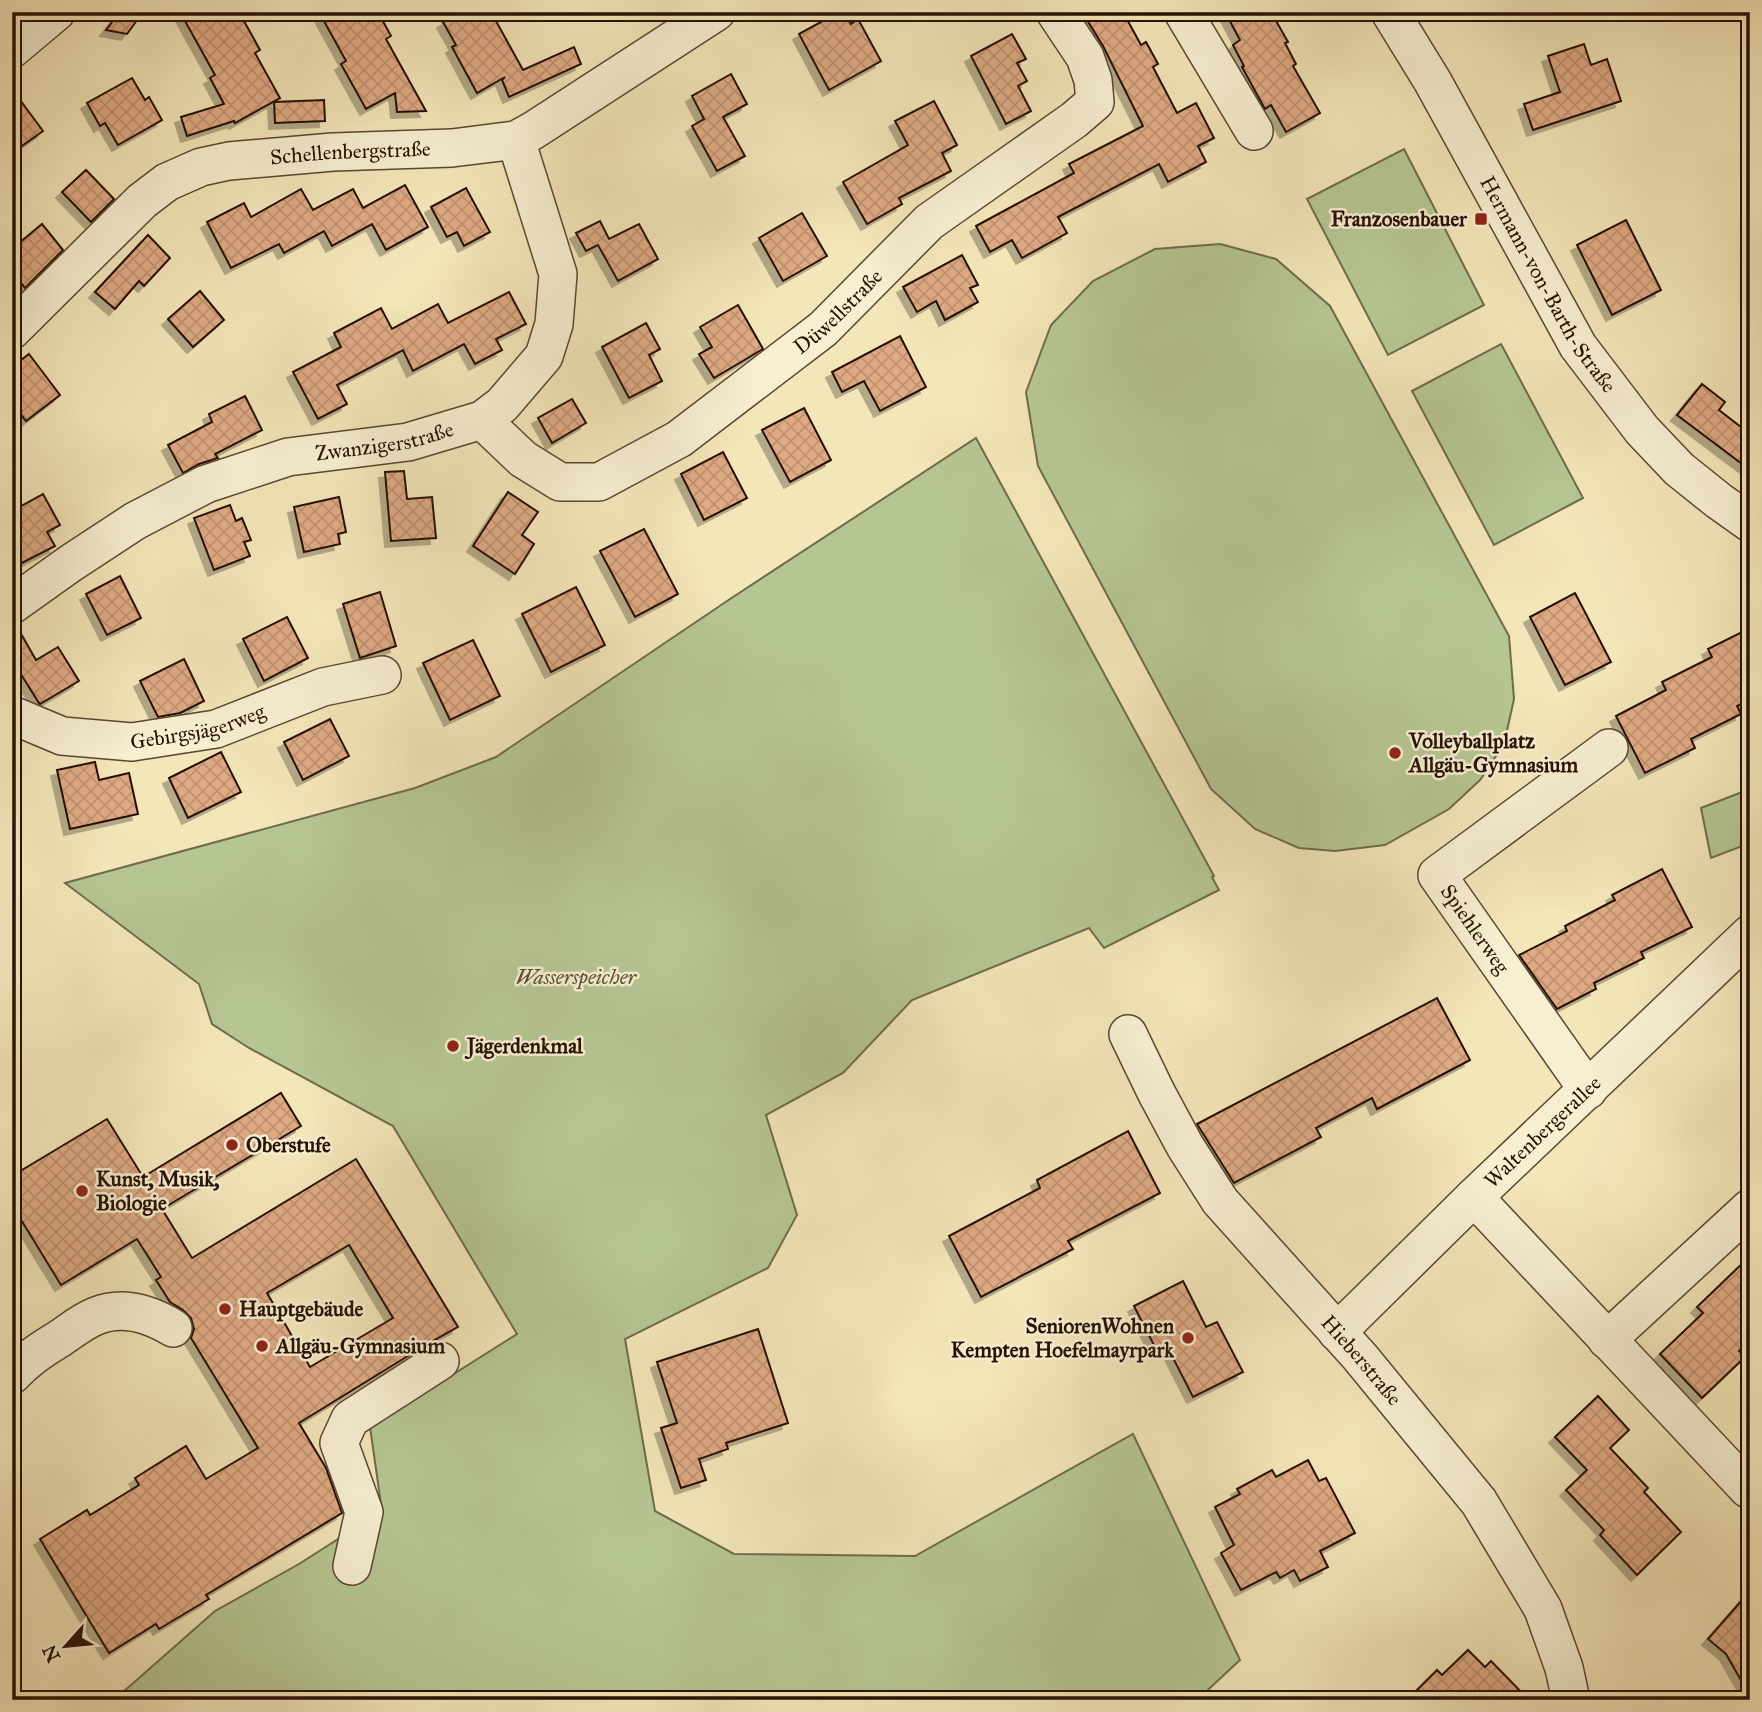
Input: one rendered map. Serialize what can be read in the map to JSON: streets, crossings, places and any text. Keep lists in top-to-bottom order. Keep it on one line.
{"streets":{"street":["Schellenbergstraße","Hermann-von-Barth-Straße","Düwellstraße","Zwanzigerstraße","Gebirgsjägerweg","Spiehlerweg","Waltenbergerallee","Hieberstraße"]},"crossings":[["Schellenbergstraße","Zwanzigerstraße"],["Düwellstraße","Zwanzigerstraße"],["Spiehlerweg","Waltenbergerallee"],["Waltenbergerallee","Hieberstraße"]],"parks":["Wasserspeicher"],"places":{"transit":["Franzosenbauer"],"other":["Volleyballplatz Allgäu-Gymnasium","Jägerdenkmal","Oberstufe","Kunst, Musik, Biologie","Hauptgebäude","SeniorenWohnen Kempten Hoefelmayrpark","Allgäu-Gymnasium"]},"north":"bottom left"}
